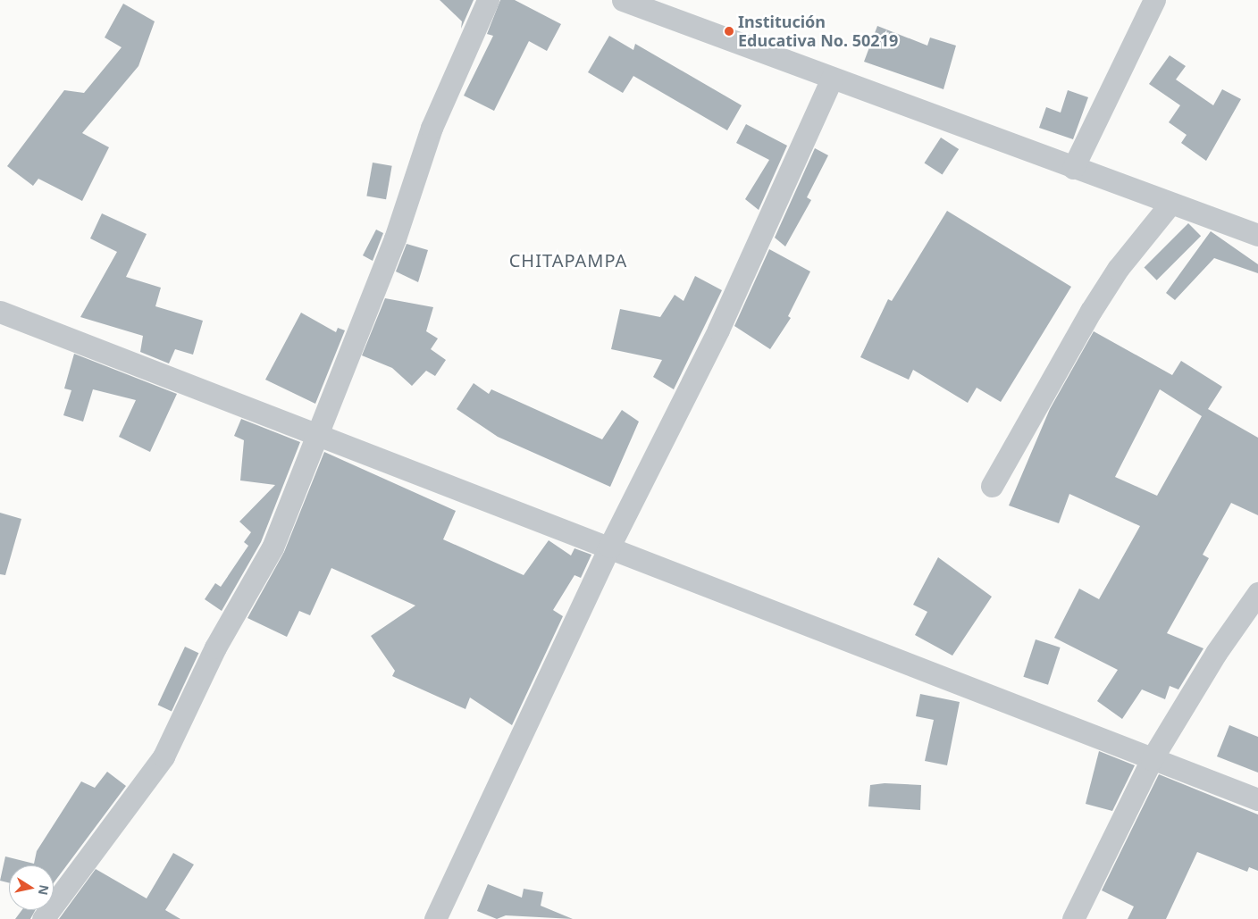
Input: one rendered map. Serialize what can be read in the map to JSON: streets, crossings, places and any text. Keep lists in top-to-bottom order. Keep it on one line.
{"districts":["CHITAPAMPA"],"places":["Institución Educativa No. 50219"],"north":"right"}
